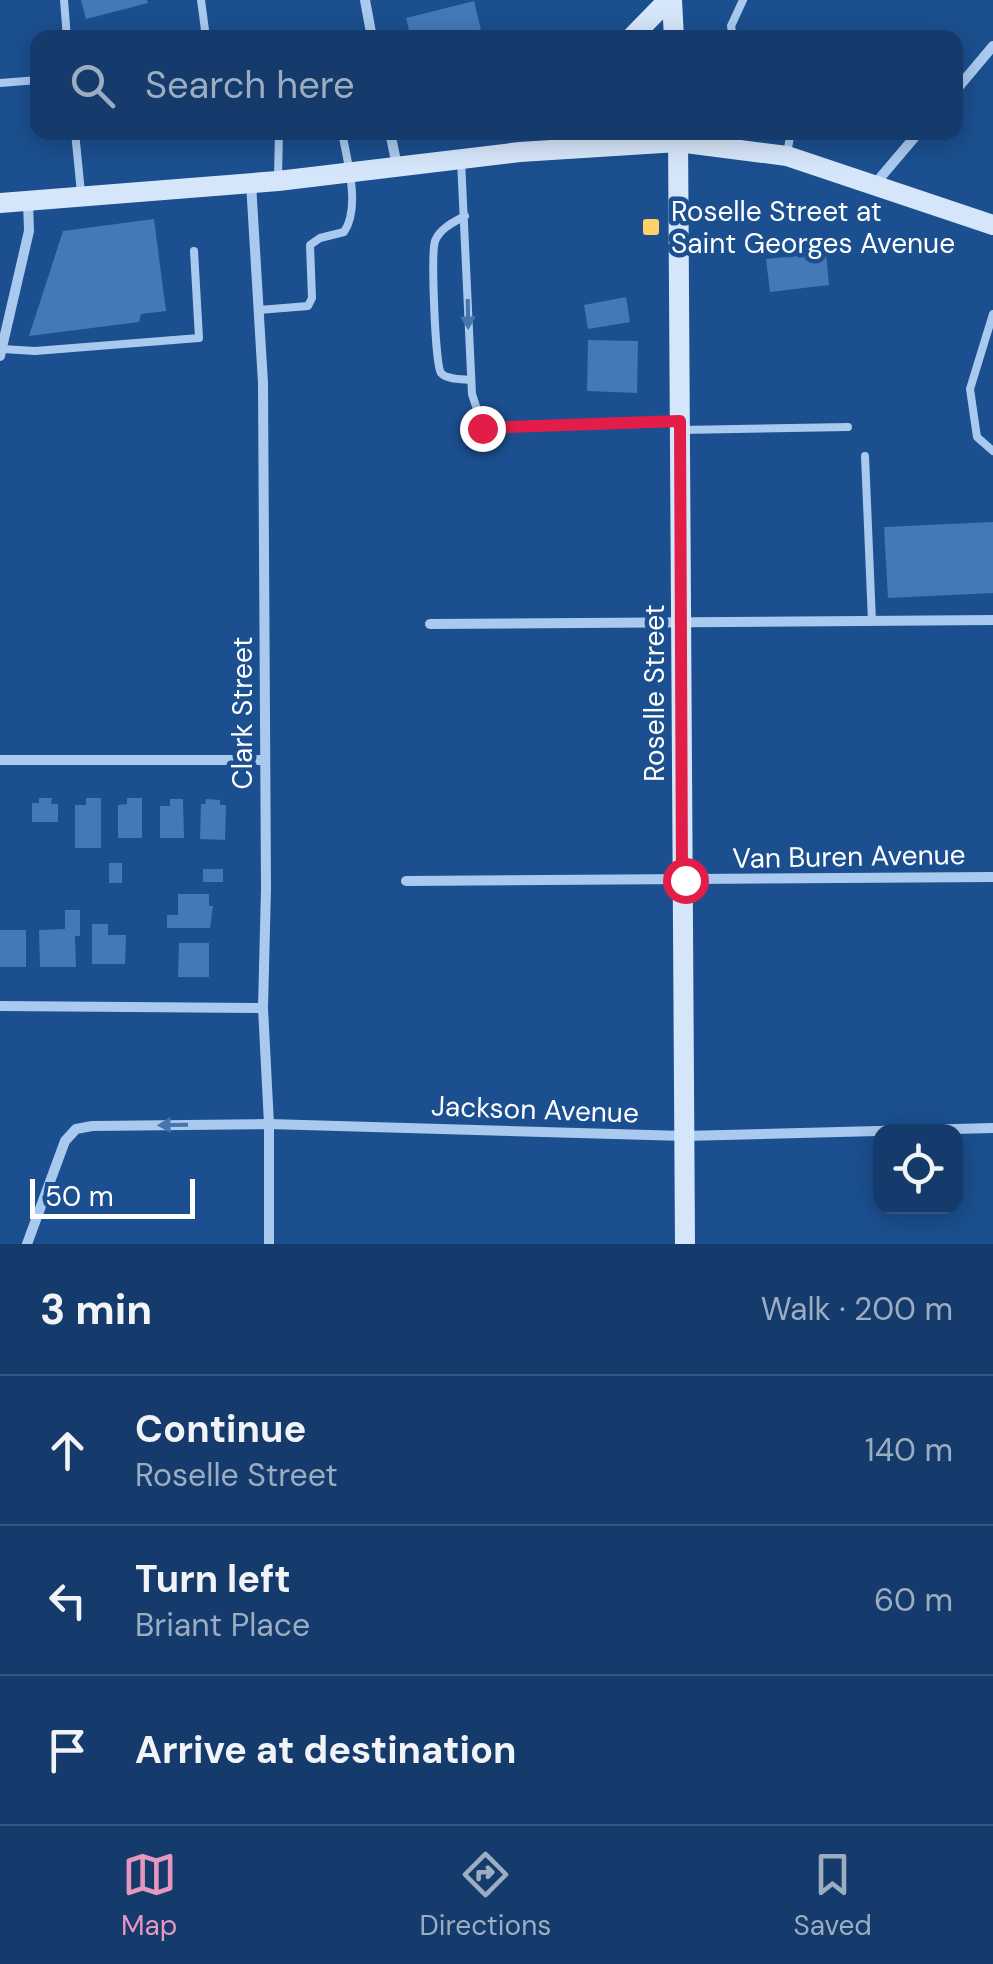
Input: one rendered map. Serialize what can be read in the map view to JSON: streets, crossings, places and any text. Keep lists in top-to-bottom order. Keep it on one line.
{"streets":{"street":["Roselle Street","Clark Street","Van Buren Avenue","Jackson Avenue"]},"crossings":[["Roselle Street","Van Buren Avenue"],["Roselle Street","Jackson Avenue"],["Clark Street","Jackson Avenue"]],"places":{"transit":["Roselle Street at Saint Georges Avenue"]},"scale_bar":"50 m","page":{"search":"Search here","scale":"50 m","heading":["3 min","Walk · 200 m"],"list":[["Continue","Roselle Street","140 m"],["Turn left","Briant Place","60 m"],"Arrive at destination"],"nav":["Map","Directions","Saved"]}}
